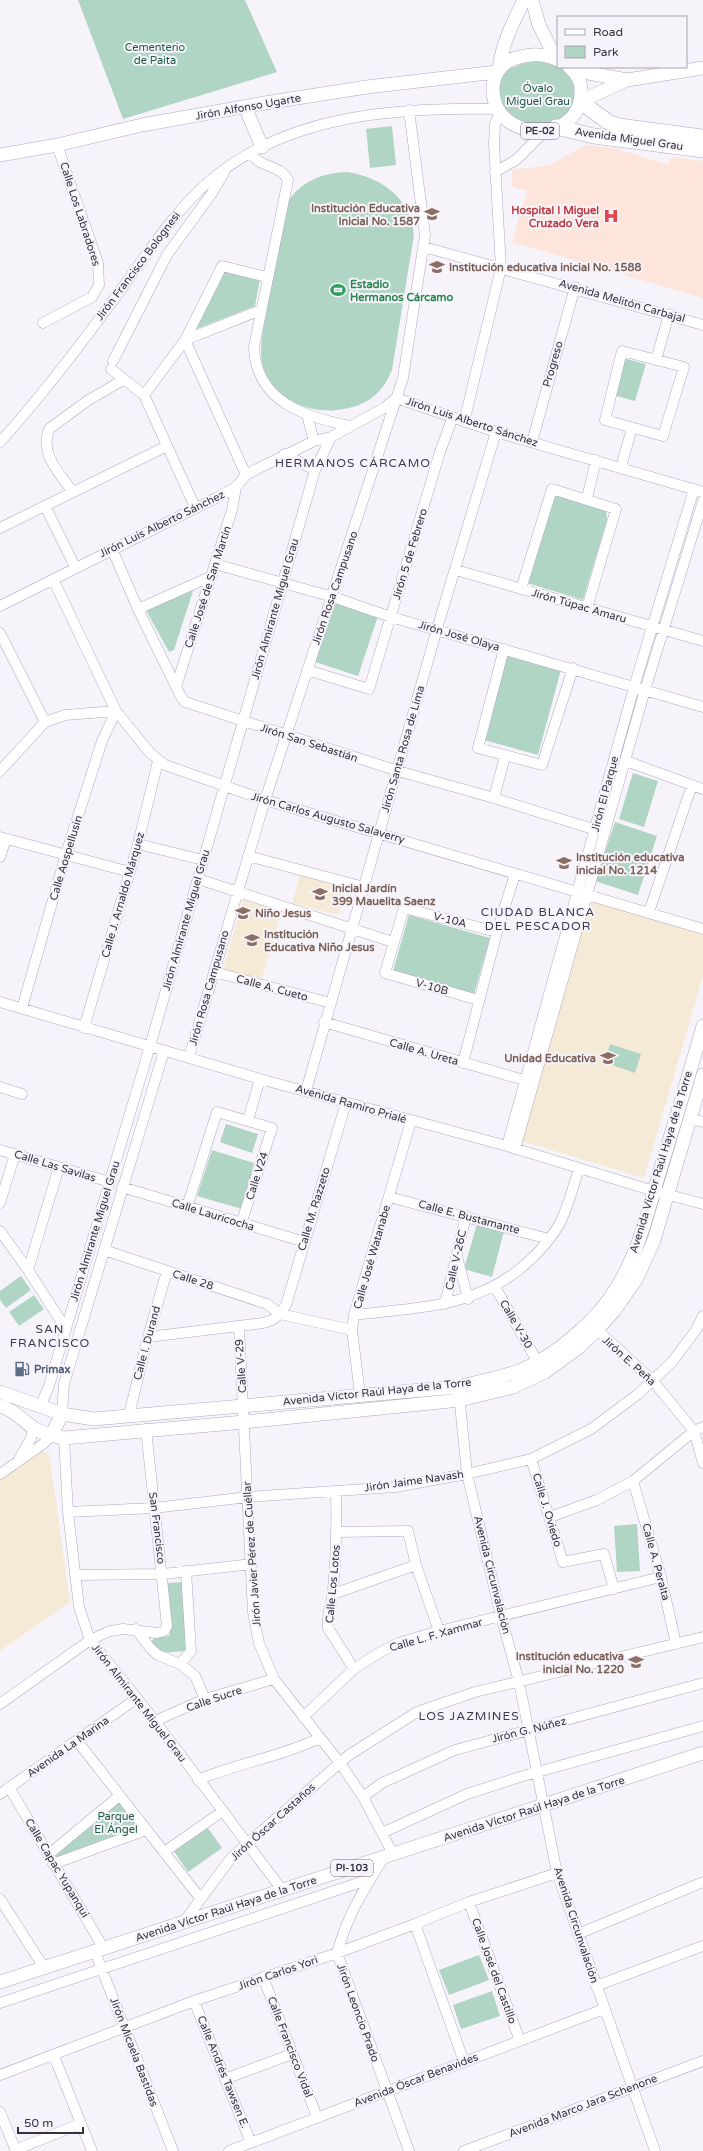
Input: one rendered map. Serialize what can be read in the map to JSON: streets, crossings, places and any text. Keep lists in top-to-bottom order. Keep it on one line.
{"streets":{"highway":["PE-02","Avenida Miguel Grau"],"main road":["Jirón Alfonso Ugarte","Avenida Víctor Raúl Haya de la Torre","PI-103"],"street":["Calle Los Labradores","Jirón Francisco Bolognesi","Avenida Melitón Carbajal","Progreso","Jirón Luis Alberto Sánchez","Jirón 5 de Febrero","Calle José de San Martín","Jirón Rosa Campusano","Jirón Túpac Amaru","Jirón Almirante Miguel Grau","Jirón José Olaya","Jirón San Sebastián","Jirón Santa Rosa de Lima","Jirón El Parque","Jirón Carlos Augusto Salaverry","Calle Aospellusin","Calle J. Arnaldo Márquez","V-10A","V-10B","Calle A. Cueto","Calle A. Ureta","Avenida Ramiro Prialé","Calle Las Savilas","Calle V24","Calle M. Razzeto","Calle Lauricocha","Calle E. Bustamante","Calle José Watanabe","Calle V-26C","Calle 28","Calle V-30","Calle I. Durand","Jirón E. Peña","Calle V-29","Jirón Jaime Navash","Calle J. Oviedo","San Francisco","Jirón Javier Pérez de Cuéllar","Calle A. Peralta","Avenida Circunvalación","Calle Los Lotos","Calle L. F. Xammar","Calle Sucre","Jirón G. Núñez","Avenida La Marina","Jirón Óscar Castaños","Calle Capac Yupanqui","Calle José del Castillo","Jirón Carlos Yori","Jirón Leoncio Prado","Calle Francisco Vidal","Jirón Micaela Bastidas","Calle Andrés Tawsen E.","Avenida Óscar Benavides","Avenida Marco Jara Schenone"]},"crossings":[["Jirón Alfonso Ugarte","Calle Los Labradores"],["PE-02","Avenida Miguel Grau"],["PE-02","Jirón Francisco Bolognesi"],["Jirón Francisco Bolognesi","Jirón Rosa Campusano"],["Avenida Melitón Carbajal","Progreso"],["Avenida Melitón Carbajal","Jirón Rosa Campusano"],["Progreso","Jirón Luis Alberto Sánchez"],["Jirón Luis Alberto Sánchez","Jirón 5 de Febrero"],["Jirón Luis Alberto Sánchez","Calle José de San Martín"],["Jirón Luis Alberto Sánchez","Jirón Rosa Campusano"],["Jirón Luis Alberto Sánchez","Jirón Almirante Miguel Grau"],["Jirón Luis Alberto Sánchez","Jirón San Sebastián"],["Jirón Luis Alberto Sánchez","Jirón Santa Rosa de Lima"],["Jirón Luis Alberto Sánchez","Jirón El Parque"],["Jirón 5 de Febrero","Jirón Rosa Campusano"],["Jirón 5 de Febrero","Jirón José Olaya"],["Calle José de San Martín","Jirón José Olaya"],["Calle José de San Martín","Jirón San Sebastián"],["Jirón Rosa Campusano","Jirón José Olaya"],["Jirón Rosa Campusano","Jirón San Sebastián"],["Jirón Rosa Campusano","Jirón Carlos Augusto Salaverry"],["Jirón Rosa Campusano","Calle A. Cueto"],["Jirón Rosa Campusano","Avenida Ramiro Prialé"],["Jirón Túpac Amaru","Jirón Santa Rosa de Lima"],["Jirón Túpac Amaru","Jirón El Parque"],["Jirón Almirante Miguel Grau","Jirón José Olaya"],["Jirón Almirante Miguel Grau","Jirón San Sebastián"],["Jirón Almirante Miguel Grau","Jirón Carlos Augusto Salaverry"],["Jirón Almirante Miguel Grau","Avenida Ramiro Prialé"],["Jirón Almirante Miguel Grau","Avenida Víctor Raúl Haya de la Torre"],["Jirón Almirante Miguel Grau","Calle Las Savilas"],["Jirón Almirante Miguel Grau","Calle Lauricocha"],["Jirón Almirante Miguel Grau","Calle 28"],["Jirón Almirante Miguel Grau","Jirón Jaime Navash"],["Jirón Almirante Miguel Grau","Calle Sucre"],["Jirón Almirante Miguel Grau","Avenida La Marina"],["Jirón Almirante Miguel Grau","Jirón Óscar Castaños"],["Jirón José Olaya","Jirón Santa Rosa de Lima"],["Jirón José Olaya","Jirón El Parque"],["Jirón San Sebastián","Jirón Santa Rosa de Lima"],["Jirón San Sebastián","Jirón El Parque"],["Jirón Santa Rosa de Lima","Jirón Carlos Augusto Salaverry"],["Jirón Santa Rosa de Lima","Calle A. Cueto"],["Jirón Santa Rosa de Lima","Calle A. Ureta"],["Jirón Santa Rosa de Lima","Avenida Ramiro Prialé"],["Jirón El Parque","Jirón Carlos Augusto Salaverry"],["Jirón El Parque","Calle A. Ureta"],["Jirón El Parque","Avenida Ramiro Prialé"],["Jirón Carlos Augusto Salaverry","Calle J. Arnaldo Márquez"],["Calle Aospellusin","Avenida Ramiro Prialé"],["Calle J. Arnaldo Márquez","Avenida Ramiro Prialé"],["V-10A","V-10B"],["Avenida Ramiro Prialé","Avenida Víctor Raúl Haya de la Torre"],["Avenida Ramiro Prialé","Calle M. Razzeto"],["Avenida Ramiro Prialé","Calle José Watanabe"],["Avenida Víctor Raúl Haya de la Torre","Calle José Watanabe"],["Avenida Víctor Raúl Haya de la Torre","Calle V-30"],["Avenida Víctor Raúl Haya de la Torre","Calle I. Durand"],["Avenida Víctor Raúl Haya de la Torre","Jirón E. Peña"],["Avenida Víctor Raúl Haya de la Torre","Calle V-29"],["Avenida Víctor Raúl Haya de la Torre","San Francisco"],["Avenida Víctor Raúl Haya de la Torre","Jirón Javier Pérez de Cuéllar"],["Avenida Víctor Raúl Haya de la Torre","Avenida Circunvalación"],["Avenida Víctor Raúl Haya de la Torre","Jirón Óscar Castaños"],["Avenida Víctor Raúl Haya de la Torre","Calle Capac Yupanqui"],["Avenida Víctor Raúl Haya de la Torre","Jirón Leoncio Prado"],["Avenida Víctor Raúl Haya de la Torre","Jirón Micaela Bastidas"],["Calle V24","Calle Lauricocha"],["Calle M. Razzeto","Calle Lauricocha"],["Calle M. Razzeto","Calle 28"],["Calle E. Bustamante","Calle José Watanabe"],["Calle E. Bustamante","Calle V-26C"],["Calle 28","Calle I. Durand"],["Jirón E. Peña","Jirón Jaime Navash"],["Calle V-29","Jirón Javier Pérez de Cuéllar"],["Jirón Jaime Navash","Calle J. Oviedo"],["Jirón Jaime Navash","San Francisco"],["Jirón Jaime Navash","Jirón Javier Pérez de Cuéllar"],["Jirón Jaime Navash","Avenida Circunvalación"],["Jirón Jaime Navash","Calle Los Lotos"],["Calle J. Oviedo","Calle L. F. Xammar"],["Jirón Javier Pérez de Cuéllar","Calle L. F. Xammar"],["Jirón Javier Pérez de Cuéllar","Calle Sucre"],["Jirón Javier Pérez de Cuéllar","Jirón G. Núñez"],["Jirón Javier Pérez de Cuéllar","Jirón Óscar Castaños"],["Jirón Javier Pérez de Cuéllar","Jirón Leoncio Prado"],["Calle A. Peralta","Calle L. F. Xammar"],["Calle A. Peralta","Jirón Óscar Castaños"],["Avenida Circunvalación","Calle L. F. Xammar"],["Avenida Circunvalación","Jirón G. Núñez"],["Avenida Circunvalación","Jirón Óscar Castaños"],["Avenida Circunvalación","Jirón Carlos Yori"],["Avenida Circunvalación","Avenida Óscar Benavides"],["Avenida Circunvalación","Avenida Marco Jara Schenone"],["Calle Los Lotos","Calle L. F. Xammar"],["Avenida La Marina","Calle Capac Yupanqui"],["Calle Capac Yupanqui","Jirón Micaela Bastidas"],["Calle José del Castillo","Jirón Carlos Yori"],["Calle José del Castillo","Avenida Óscar Benavides"],["Jirón Carlos Yori","Jirón Leoncio Prado"],["Jirón Carlos Yori","Calle Francisco Vidal"],["Jirón Carlos Yori","Jirón Micaela Bastidas"],["Jirón Carlos Yori","Calle Andrés Tawsen E."],["Jirón Leoncio Prado","Avenida Óscar Benavides"],["Calle Francisco Vidal","Avenida Óscar Benavides"],["Calle Andrés Tawsen E.","Avenida Óscar Benavides"]],"districts":["HERMANOS CÁRCAMO","CIUDAD BLANCA DEL PESCADOR","SAN FRANCISCO","LOS JAZMINES"],"parks":["Cementerio de Paita","Óvalo Miguel Grau","Parque El Ángel"],"places":{"school or university":["Institución Educativa Inicial No. 1587","Institución educativa inicial No. 1588","Institución educativa inicial No. 1214","Inicial Jardín 399 Mauelita Saenz","Niño Jesus","Institución Educativa Niño Jesus","Unidad Educativa","Institución educativa inicial No. 1220"],"hospital":["Hospital I Miguel Cruzado Vera"],"sports":["Estadio Hermanos Cárcamo"],"fuel station":["Primax"]},"legend":["Road","Park"],"scale_bar":"50 m"}
